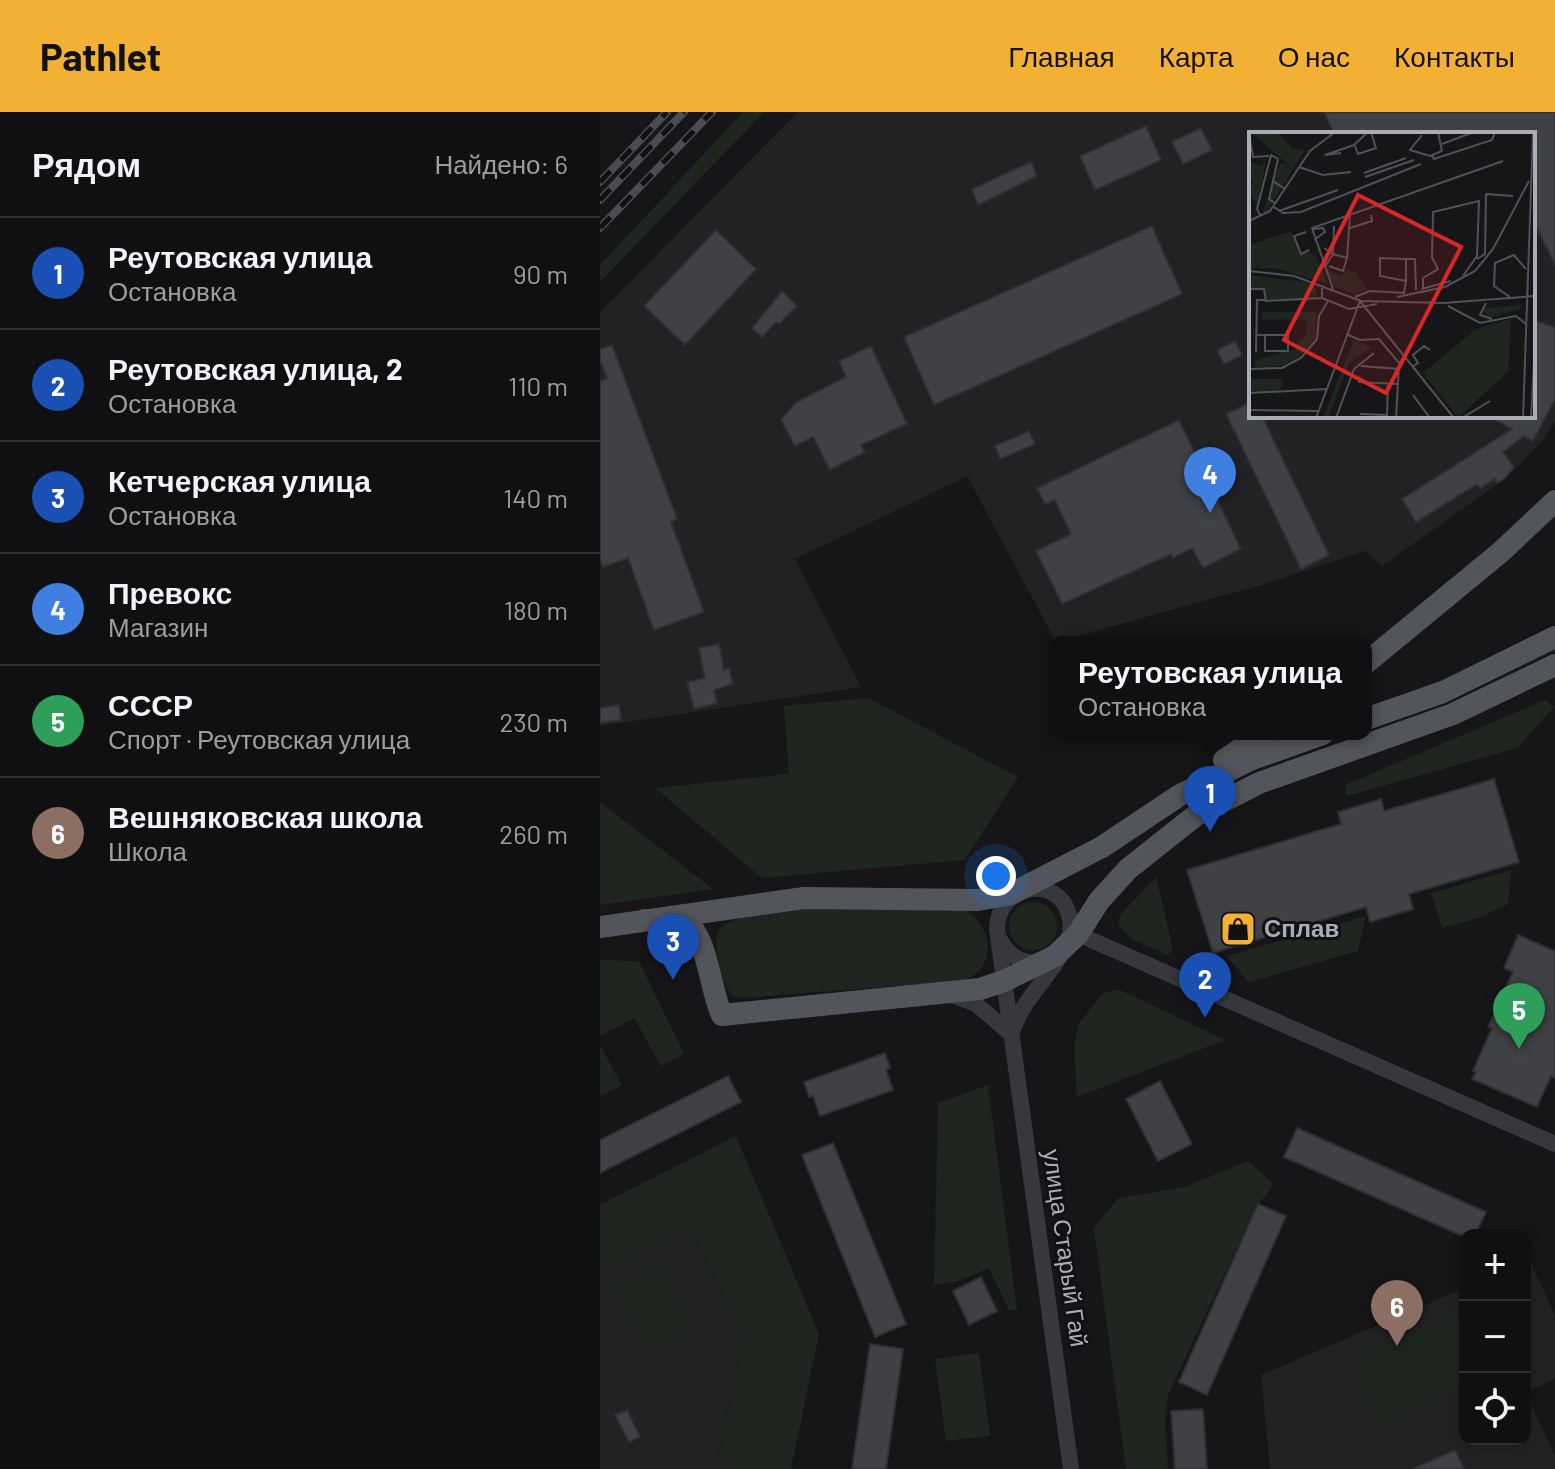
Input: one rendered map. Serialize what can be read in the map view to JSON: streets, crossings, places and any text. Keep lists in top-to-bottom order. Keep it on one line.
{"streets":{"street":["улица Старый Гай"]},"places":{"shop":["Сплав"]},"page":{"header":"Pathlet","nav":["Главная","Карта","О нас","Контакты"],"heading":["Рядом","Найдено: 6"],"list":[{"mark":"1","name":"Реутовская улица","note":"Остановка","value":"90 m"},{"mark":"2","name":"Реутовская улица, 2","note":"Остановка","value":"110 m"},{"mark":"3","name":"Кетчерская улица","note":"Остановка","value":"140 m"},{"mark":"4","name":"Превокс","note":"Магазин","value":"180 m"},{"mark":"5","name":"СССР","note":"Спорт · Реутовская улица","value":"230 m"},{"mark":"6","name":"Вешняковская школа","note":"Школа","value":"260 m"}],"pins":["4","1","3","2","5","6"],"popup":["Реутовская улица","Остановка"],"map_buttons":["+","−"]}}
